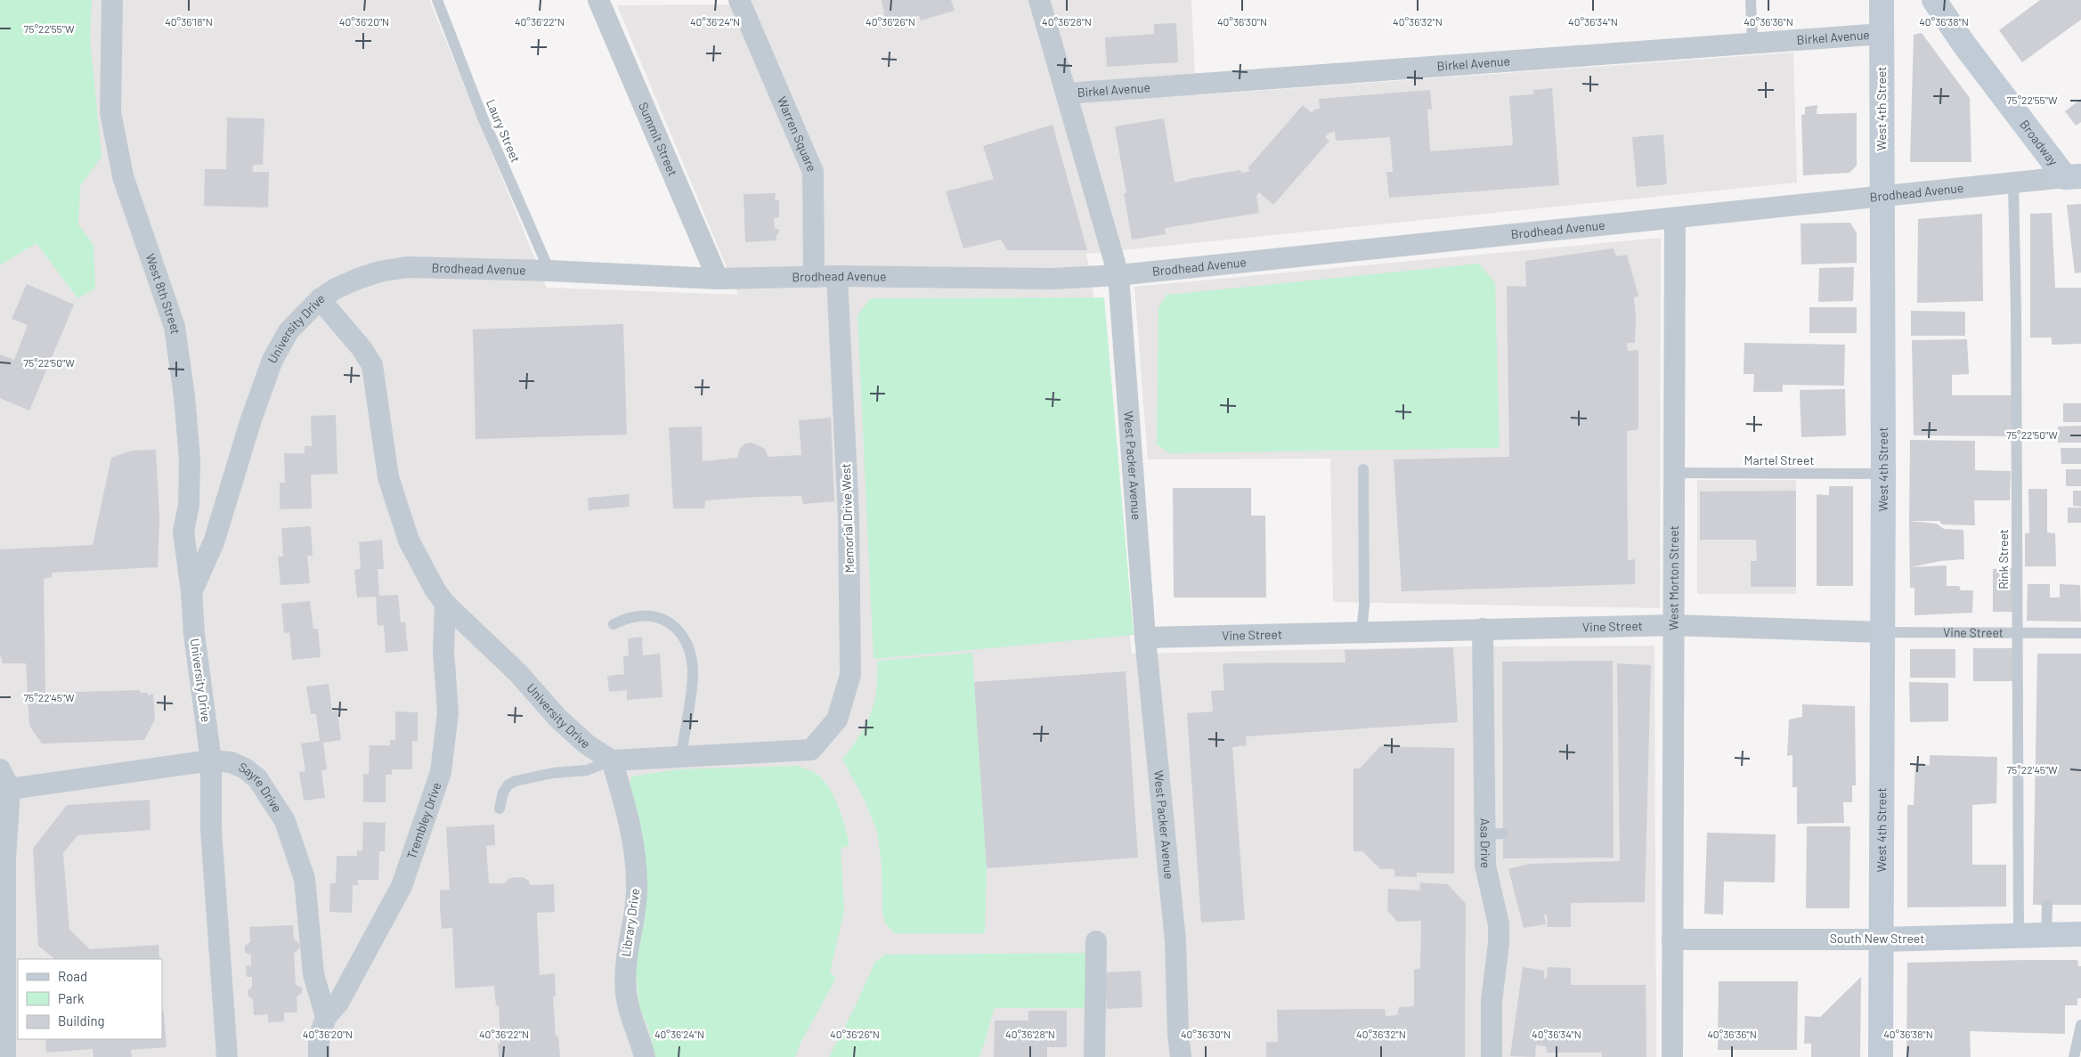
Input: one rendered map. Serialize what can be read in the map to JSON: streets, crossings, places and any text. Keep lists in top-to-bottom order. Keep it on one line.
{"streets":{"main road":["West 4th Street","Broadway","South New Street"],"street":["Birkel Avenue","Warren Square","Summit Street","Brodhead Avenue","West 8th Street","University Drive","West Packer Avenue","Memorial Drive West","West Morton Street","Vine Street","Sayre Drive","Trembley Drive","Asa Drive","Library Drive"],"lane":["Laury Street","Martel Street","Rink Street"]},"crossings":[["Birkel Avenue","West 4th Street"],["Birkel Avenue","West Packer Avenue"],["West 4th Street","Brodhead Avenue"],["West 4th Street","Martel Street"],["West 4th Street","Vine Street"],["West 4th Street","South New Street"],["Laury Street","Brodhead Avenue"],["Warren Square","Brodhead Avenue"],["Summit Street","Brodhead Avenue"],["Broadway","Brodhead Avenue"],["Brodhead Avenue","University Drive"],["Brodhead Avenue","West Packer Avenue"],["Brodhead Avenue","Memorial Drive West"],["Brodhead Avenue","Rink Street"],["Brodhead Avenue","West Morton Street"],["West 8th Street","University Drive"],["University Drive","Sayre Drive"],["University Drive","Trembley Drive"],["University Drive","Library Drive"],["Martel Street","West Morton Street"],["West Packer Avenue","Vine Street"],["Rink Street","Vine Street"],["Rink Street","South New Street"],["West Morton Street","Vine Street"],["West Morton Street","South New Street"],["Vine Street","Asa Drive"],["Sayre Drive","Trembley Drive"]],"legend":["Road","Park","Building"],"coordinates":["40°36'18\"N","40°36'20\"N","40°36'22\"N","40°36'24\"N","40°36'26\"N","40°36'28\"N","40°36'30\"N","40°36'32\"N","40°36'34\"N","40°36'36\"N","40°36'38\"N","75°22'55\"W","75°22'50\"W","75°22'45\"W"]}
